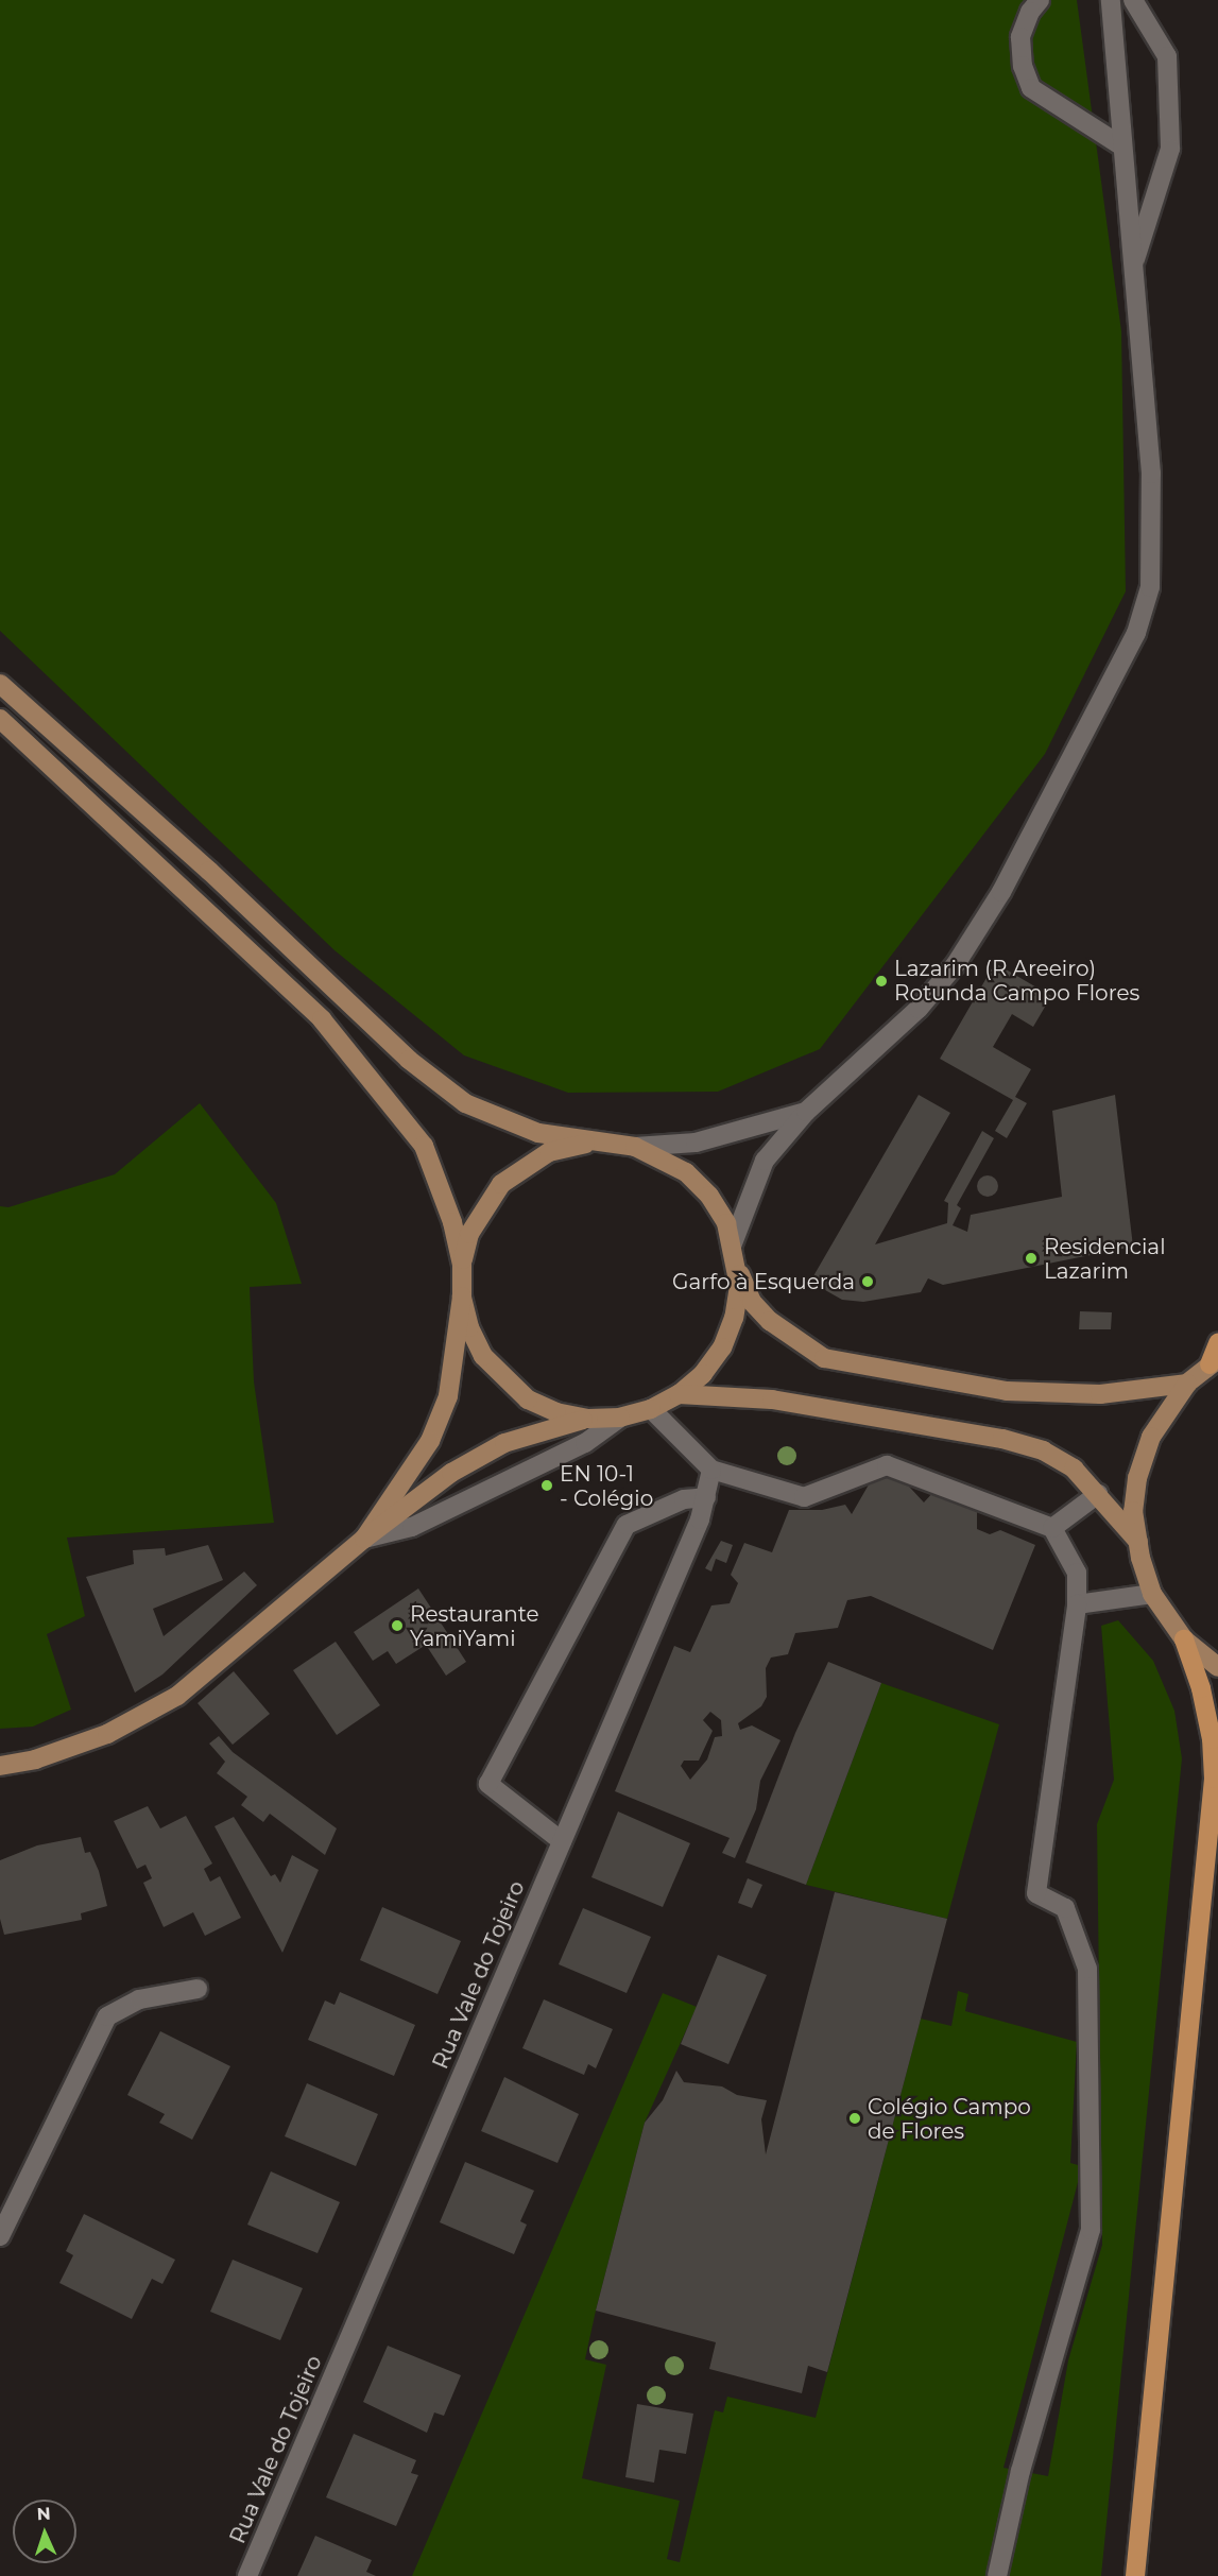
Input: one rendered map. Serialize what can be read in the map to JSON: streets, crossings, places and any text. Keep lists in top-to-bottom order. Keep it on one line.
{"streets":{"street":["Rua Vale do Tojeiro"]},"places":["Lazarim (R Areeiro) Rotunda Campo Flores","Residencial Lazarim","Garfo à Esquerda","EN 10-1 - Colégio","Restaurante YamiYami","Colégio Campo de Flores"],"north":"top"}
